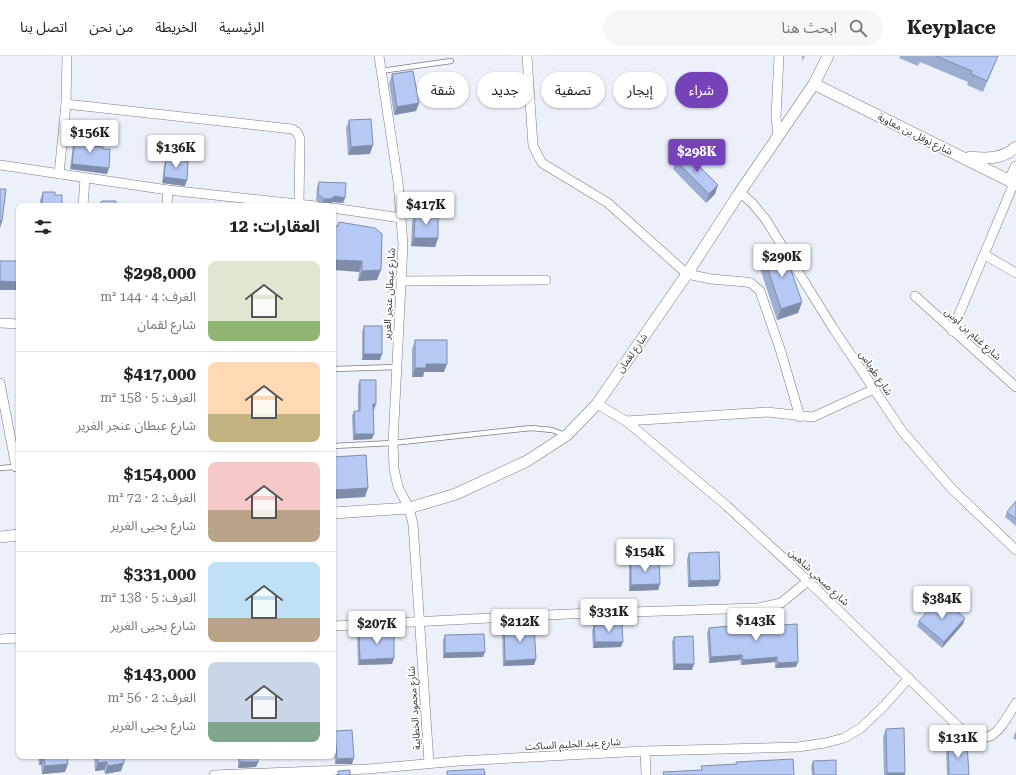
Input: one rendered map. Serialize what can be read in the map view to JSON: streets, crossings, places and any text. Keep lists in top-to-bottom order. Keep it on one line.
{"streets":{"street":["شارع نوفل بن معاوية","شارع عبطان عنجر الغرير","شارع غنام بن أوس","شارع لقمان","شارع طوباس","شارع صبحي شاهين","شارع محمود الخطايبة","شارع عبد الحليم الساكت"]},"crossings":[["شارع نوفل بن معاوية","شارع لقمان"],["شارع عبطان عنجر الغرير","شارع لقمان"],["شارع عبطان عنجر الغرير","شارع محمود الخطايبة"],["شارع لقمان","شارع طوباس"],["شارع لقمان","شارع صبحي شاهين"],["شارع لقمان","شارع محمود الخطايبة"],["شارع صبحي شاهين","شارع عبد الحليم الساكت"],["شارع محمود الخطايبة","شارع عبد الحليم الساكت"]],"page":{"header":"Keyplace","search":"ابحث هنا","nav":["الرئيسية","الخريطة","من نحن","اتصل بنا"],"chip":["شراء","إيجار","تصفية","جديد","شقة"],"price":["$156K","$136K","$298K","$417K","$290K","$154K","$384K","$331K","$143K","$212K","$207K","$131K"],"heading":"العقارات: 12","list":[{"name":"$298,000","note":"الغرف: 4 · 144 m² · شارع لقمان"},{"name":"$417,000","note":"الغرف: 5 · 158 m² · شارع عبطان عنجر الغرير"},{"name":"$154,000","note":"الغرف: 2 · 72 m² · شارع يحيى الغرير"},{"name":"$331,000","note":"الغرف: 5 · 138 m² · شارع يحيى الغرير"},{"name":"$143,000","note":"الغرف: 2 · 56 m² · شارع يحيى الغرير"}]}}
